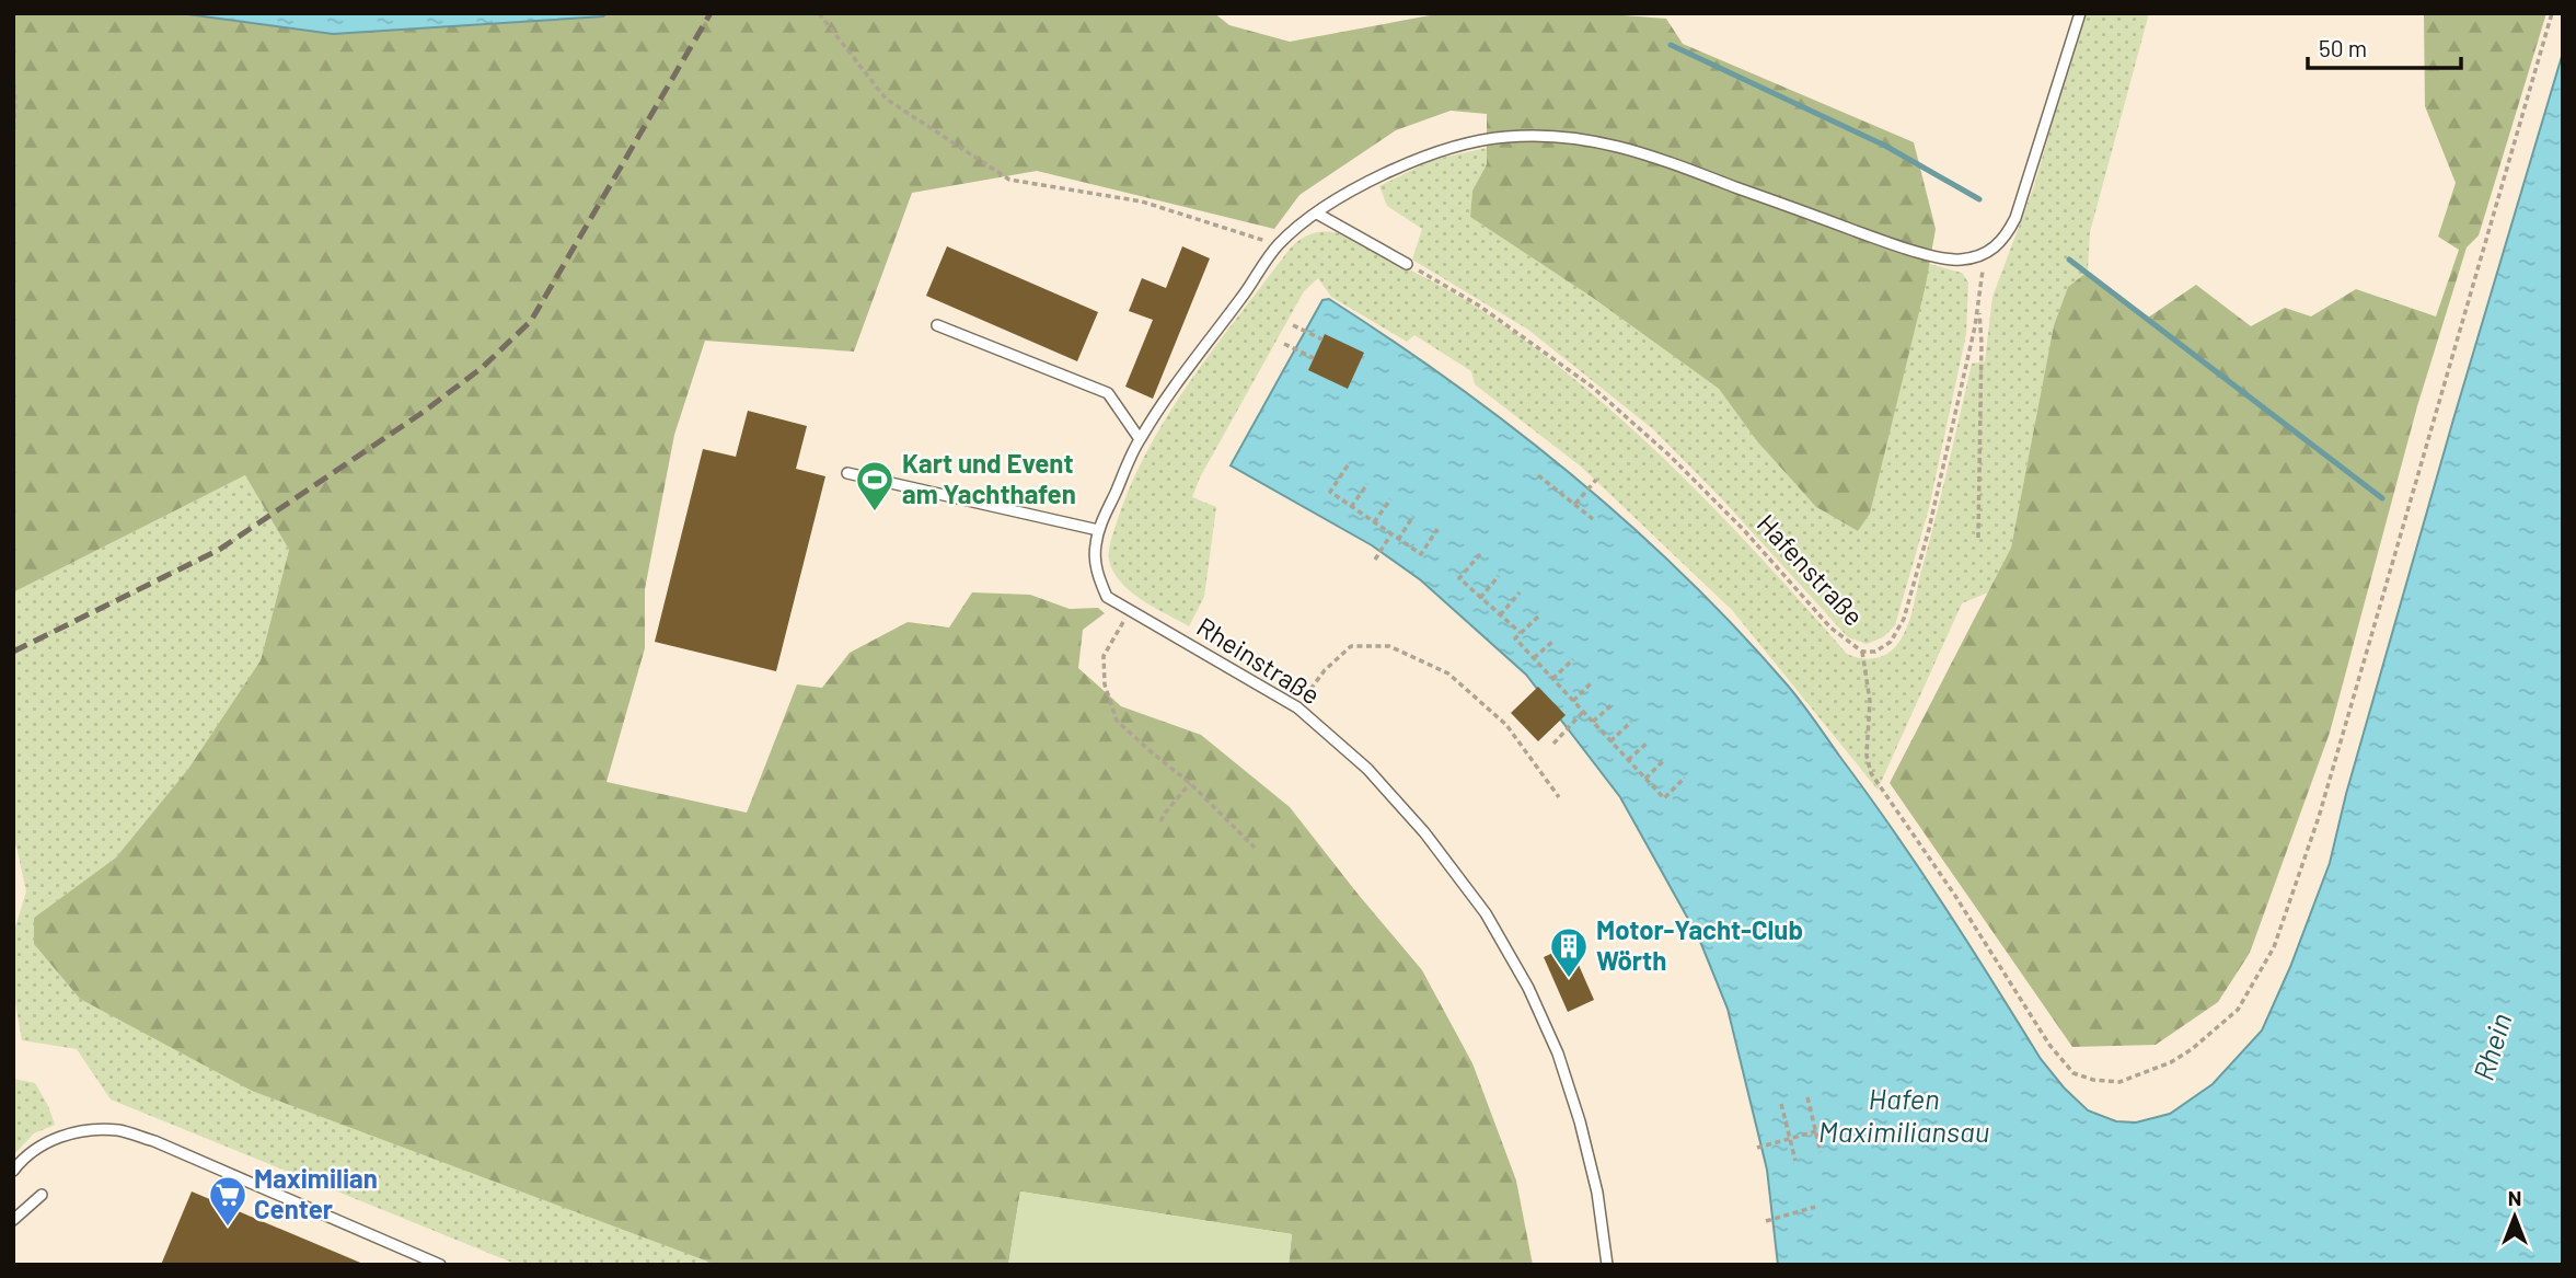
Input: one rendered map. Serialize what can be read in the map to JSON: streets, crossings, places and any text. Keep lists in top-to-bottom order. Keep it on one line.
{"streets":{"lane":["Rheinstraße"],"path":["Hafenstraße"]},"crossings":[["Hafenstraße","Rheinstraße"]],"water":["Rhein","Hafen Maximiliansau"],"places":{"sports":["Kart und Event am Yachthafen"],"building":["Motor-Yacht-Club Wörth"],"supermarket":["Maximilian Center"]},"scale_bar":"50 m","north":"top"}
